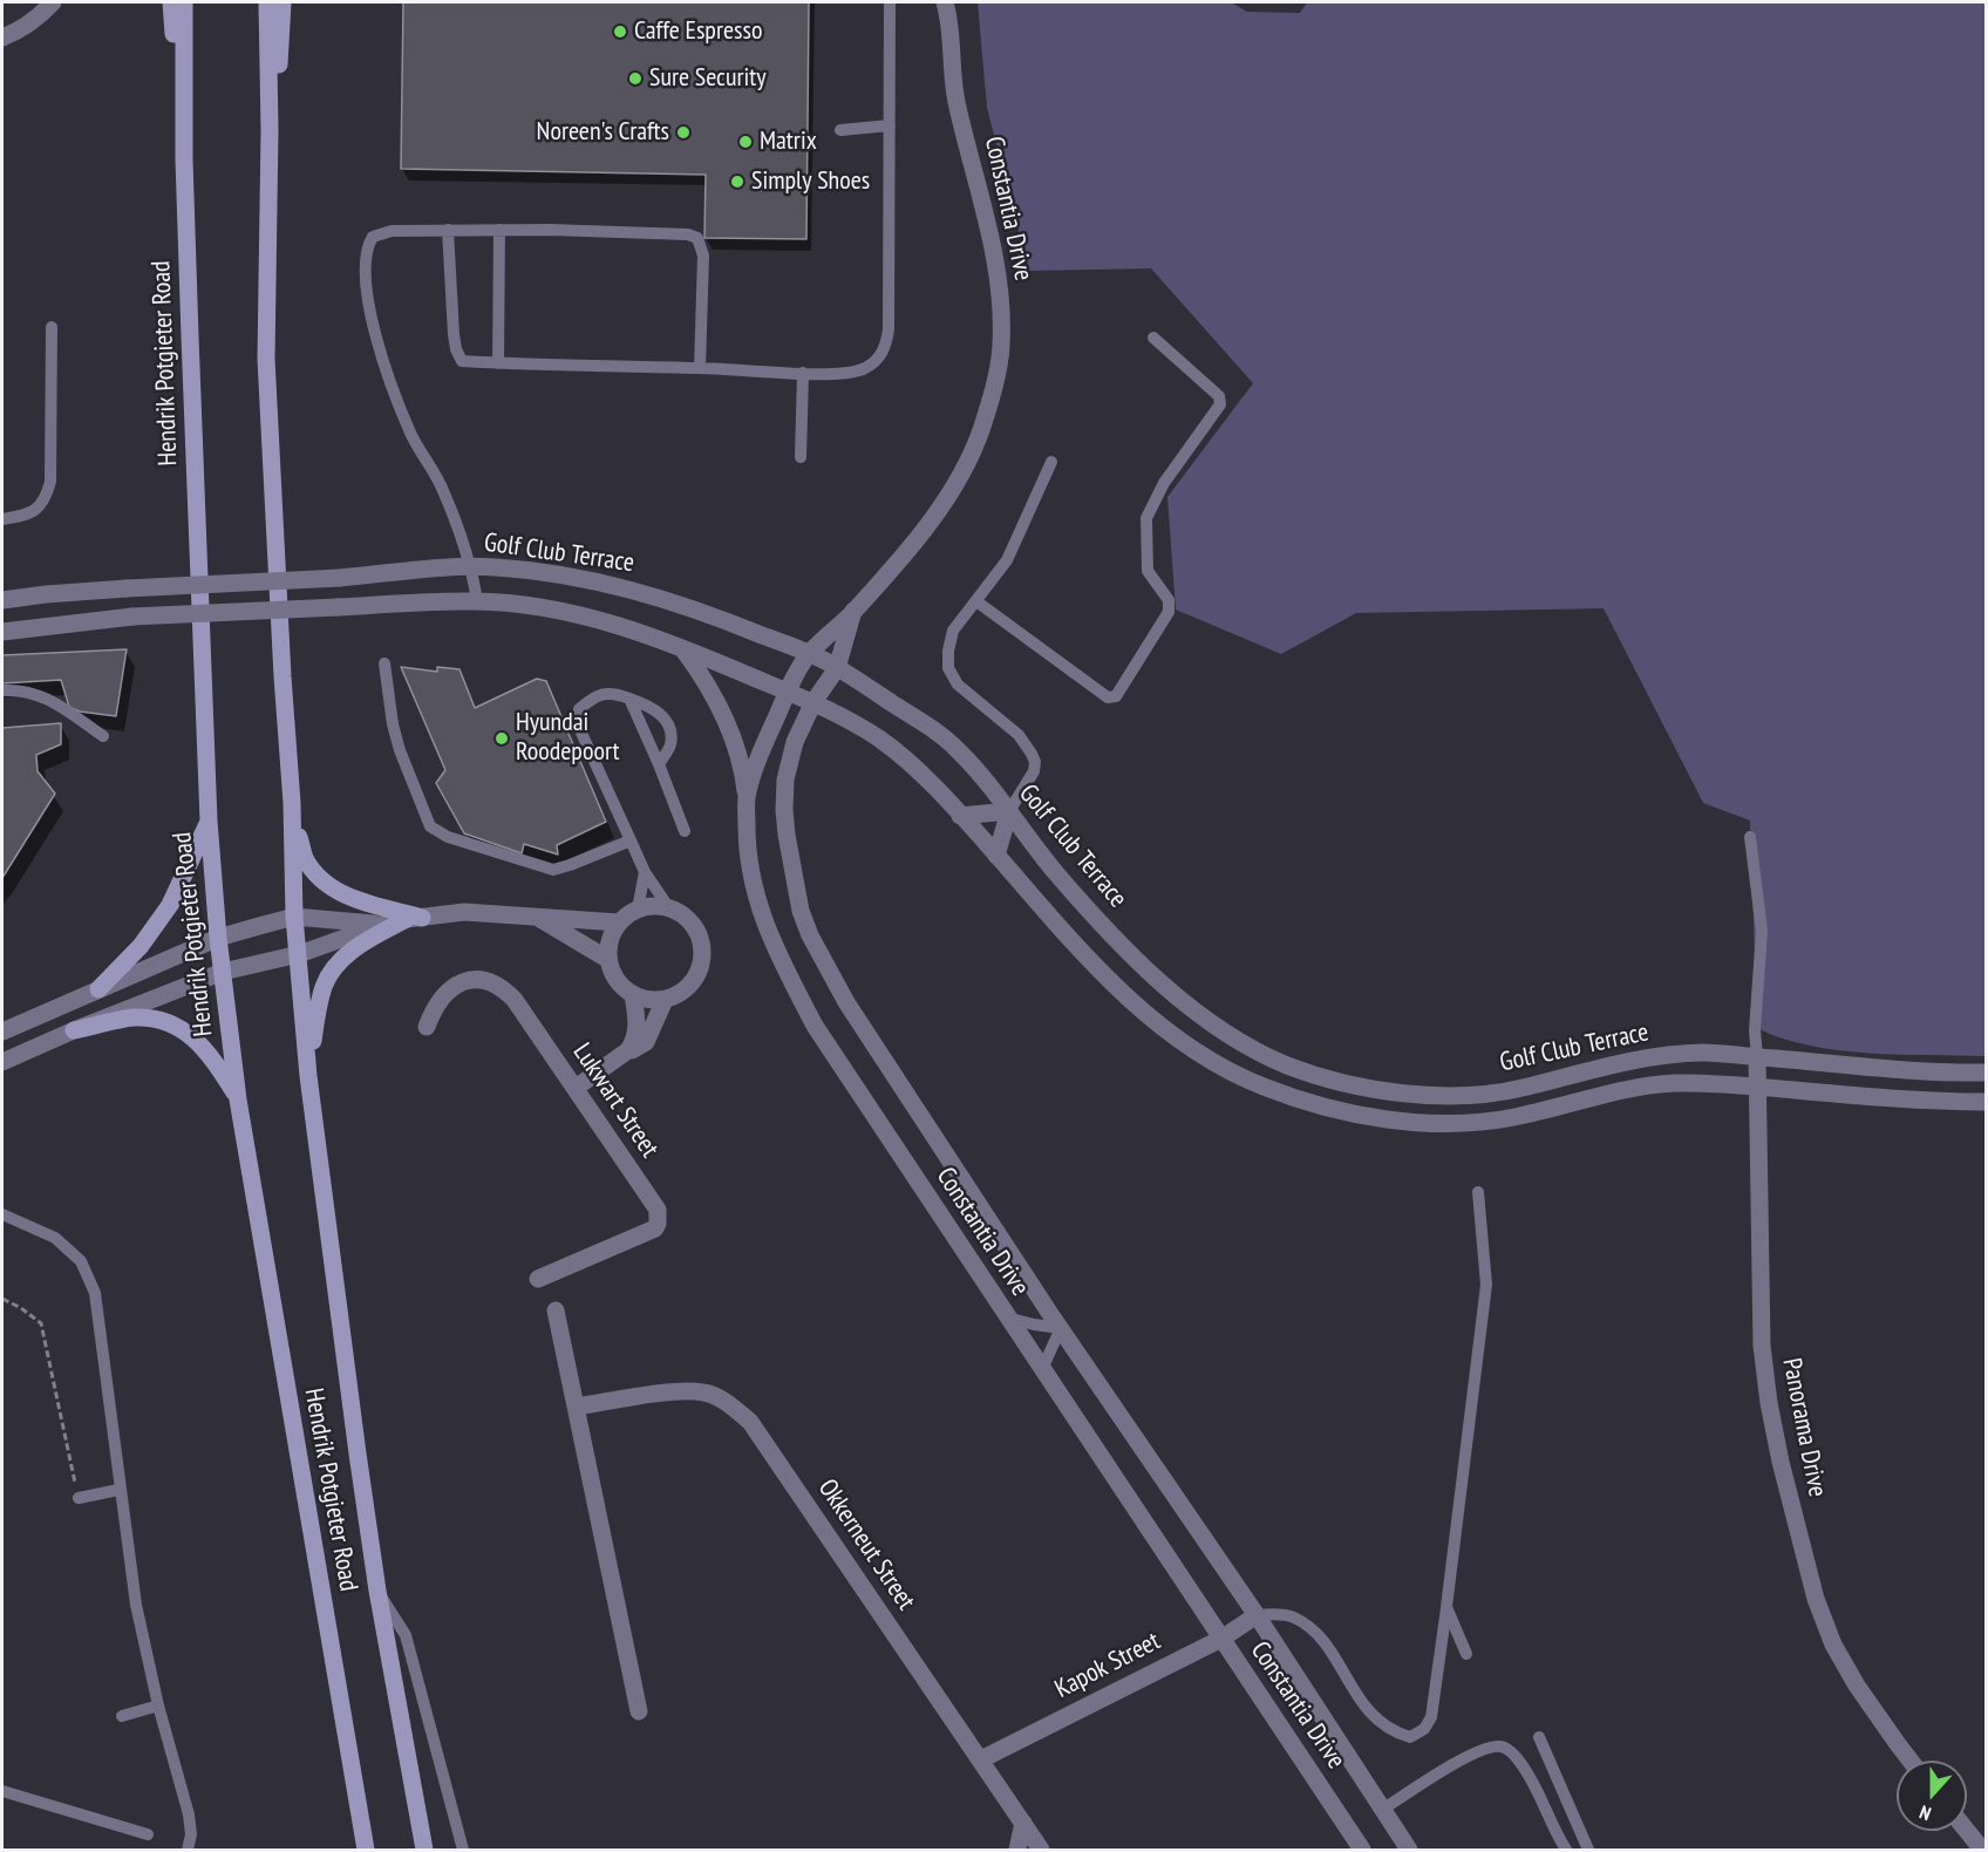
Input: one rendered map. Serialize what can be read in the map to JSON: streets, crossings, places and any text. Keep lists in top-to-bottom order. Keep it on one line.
{"streets":{"main road":["Hendrik Potgieter Road"],"street":["Constantia Drive","Golf Club Terrace","Lukwart Street","Panorama Drive","Okkerneut Street","Kapok Street"]},"crossings":[["Constantia Drive","Golf Club Terrace"],["Constantia Drive","Kapok Street"],["Golf Club Terrace","Panorama Drive"],["Okkerneut Street","Kapok Street"]],"places":["Caffe Espresso","Sure Security","Noreen's Crafts","Matrix","Simply Shoes","Hyundai Roodepoort"],"north":"bottom"}
